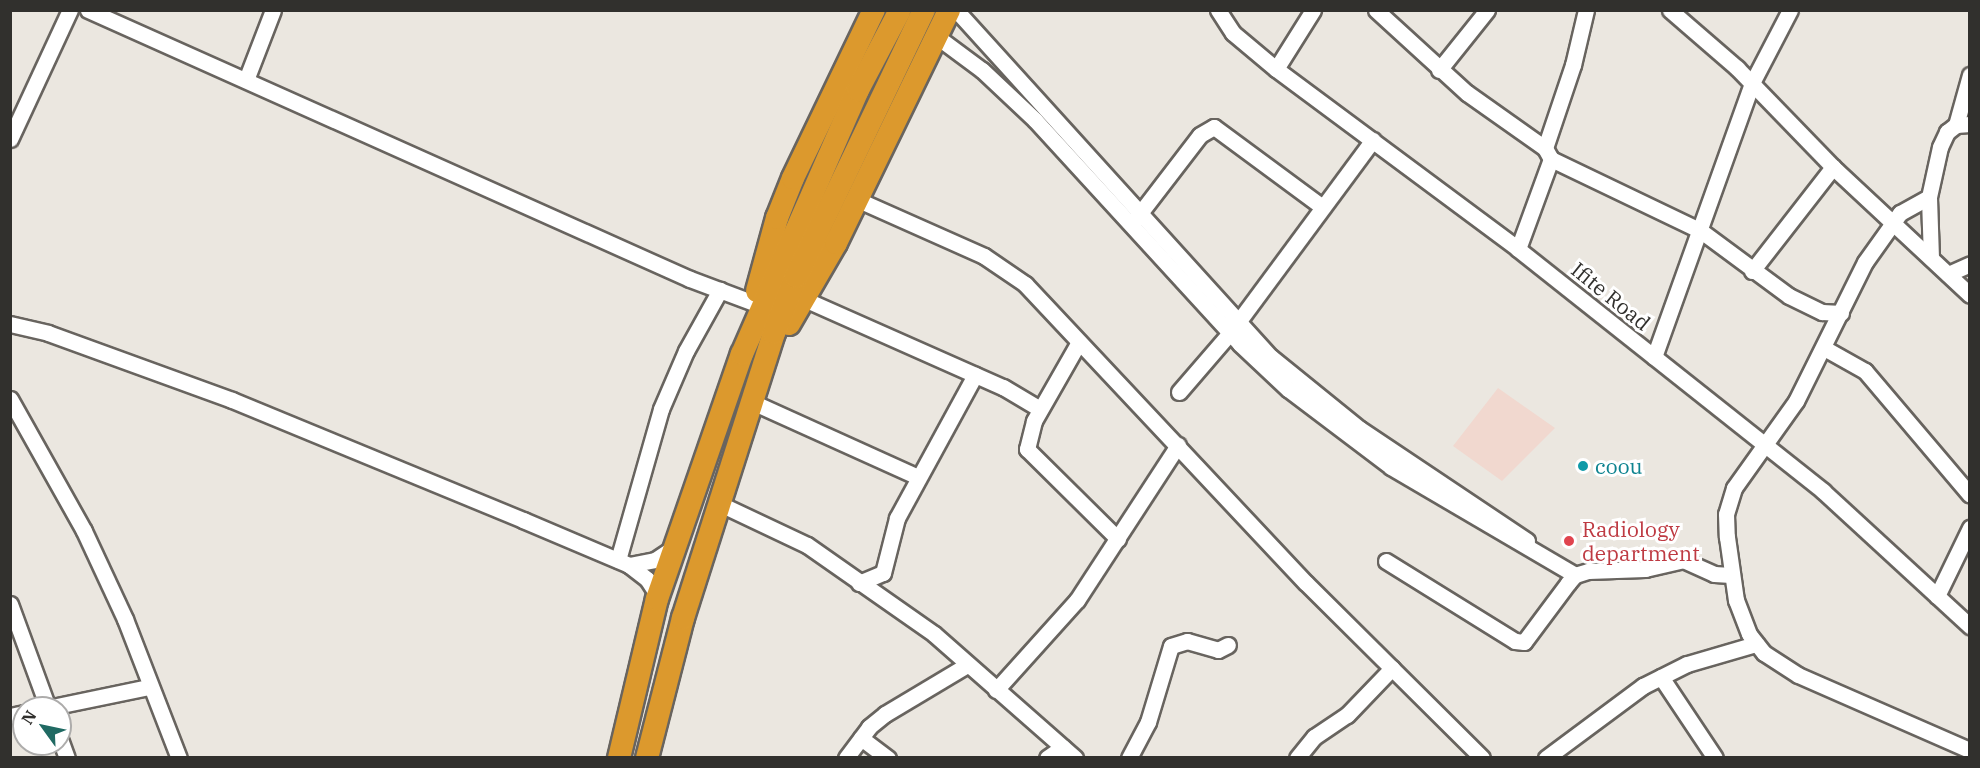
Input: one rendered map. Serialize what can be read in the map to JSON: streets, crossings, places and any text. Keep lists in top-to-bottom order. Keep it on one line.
{"streets":{"street":["Ifite Road"]},"places":["coou","Radiology department"],"north":"top left"}
